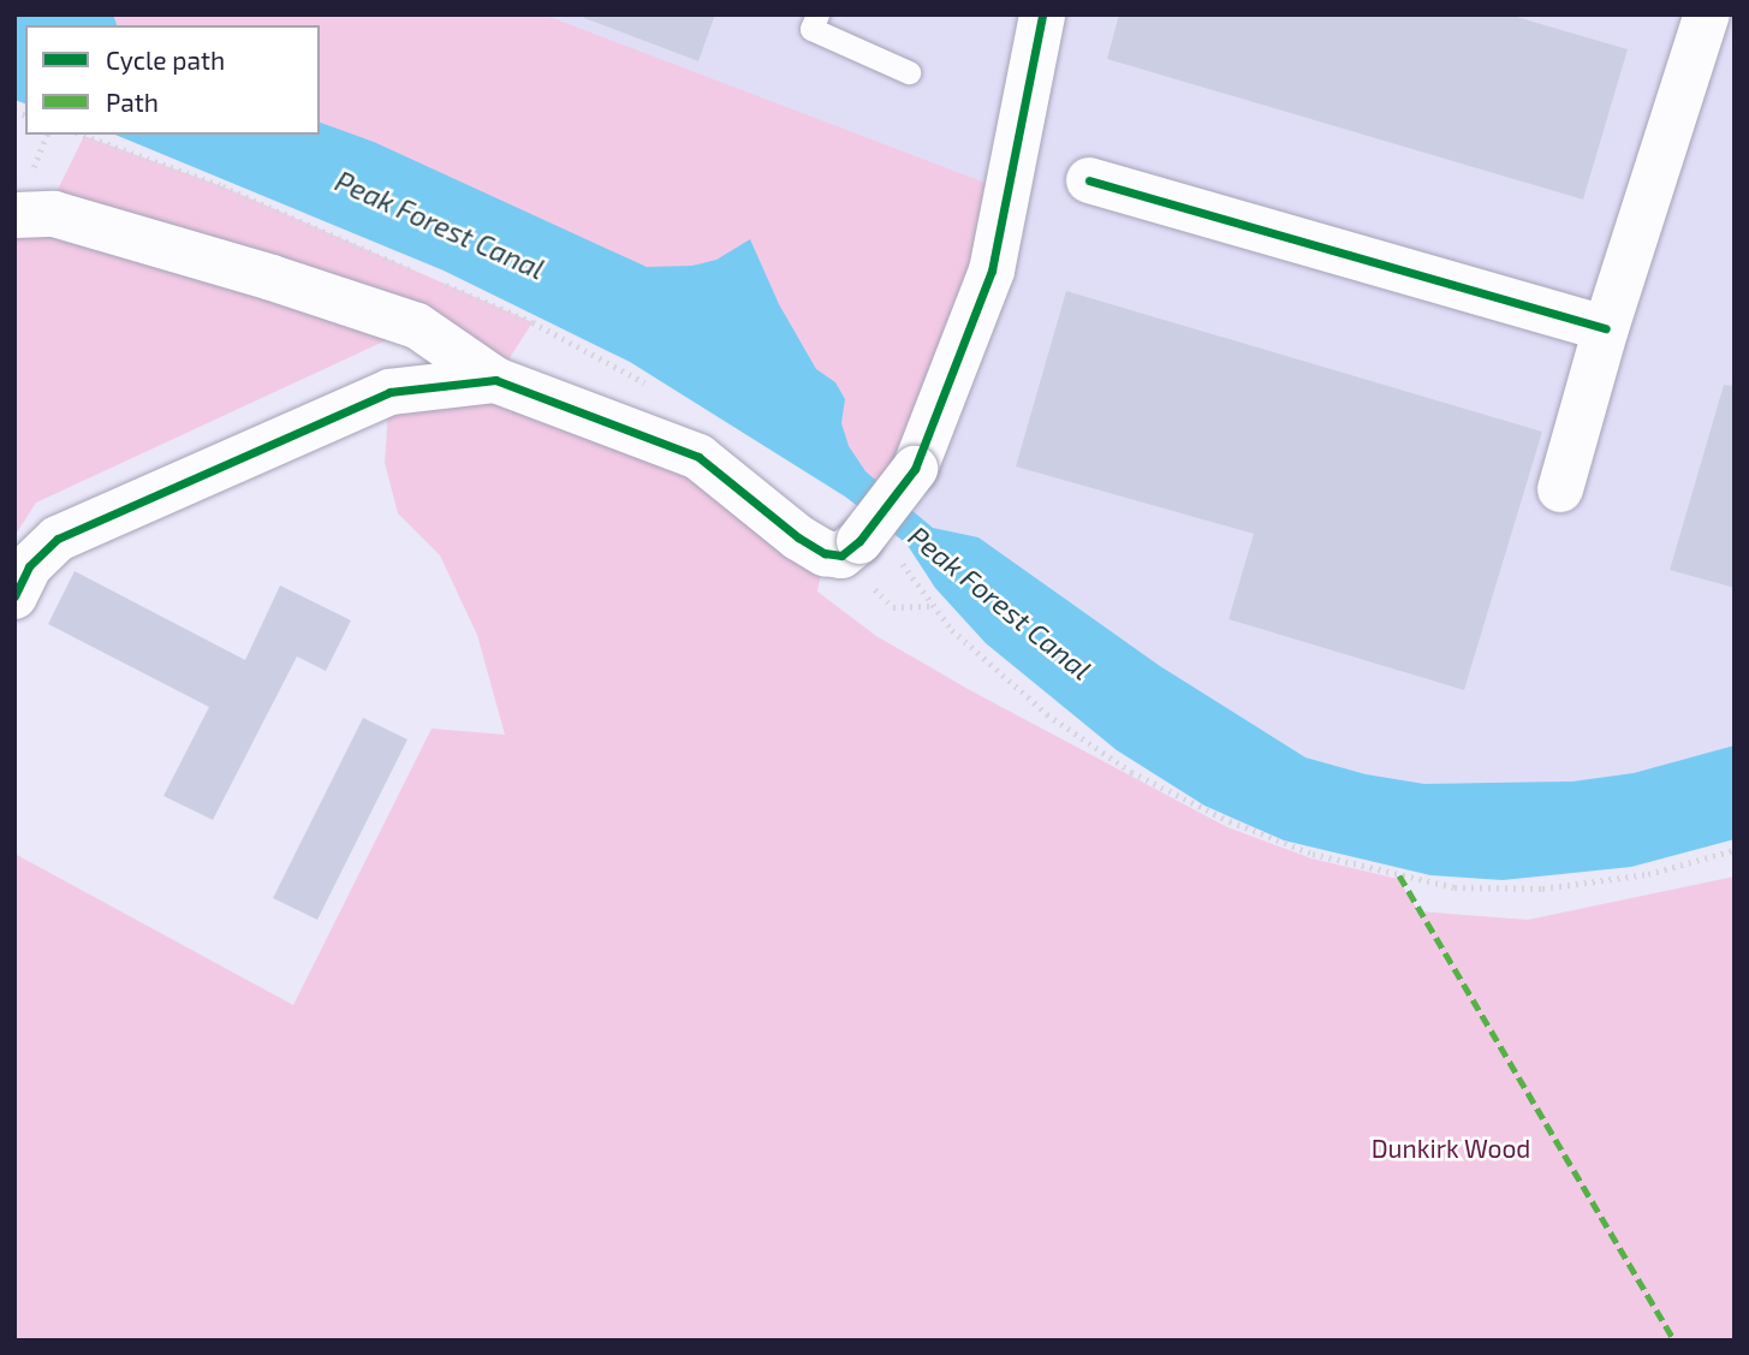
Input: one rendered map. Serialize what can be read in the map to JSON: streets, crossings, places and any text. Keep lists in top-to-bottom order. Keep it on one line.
{"water":["Peak Forest Canal"],"parks":["Dunkirk Wood"],"legend":["Cycle path","Path"]}
